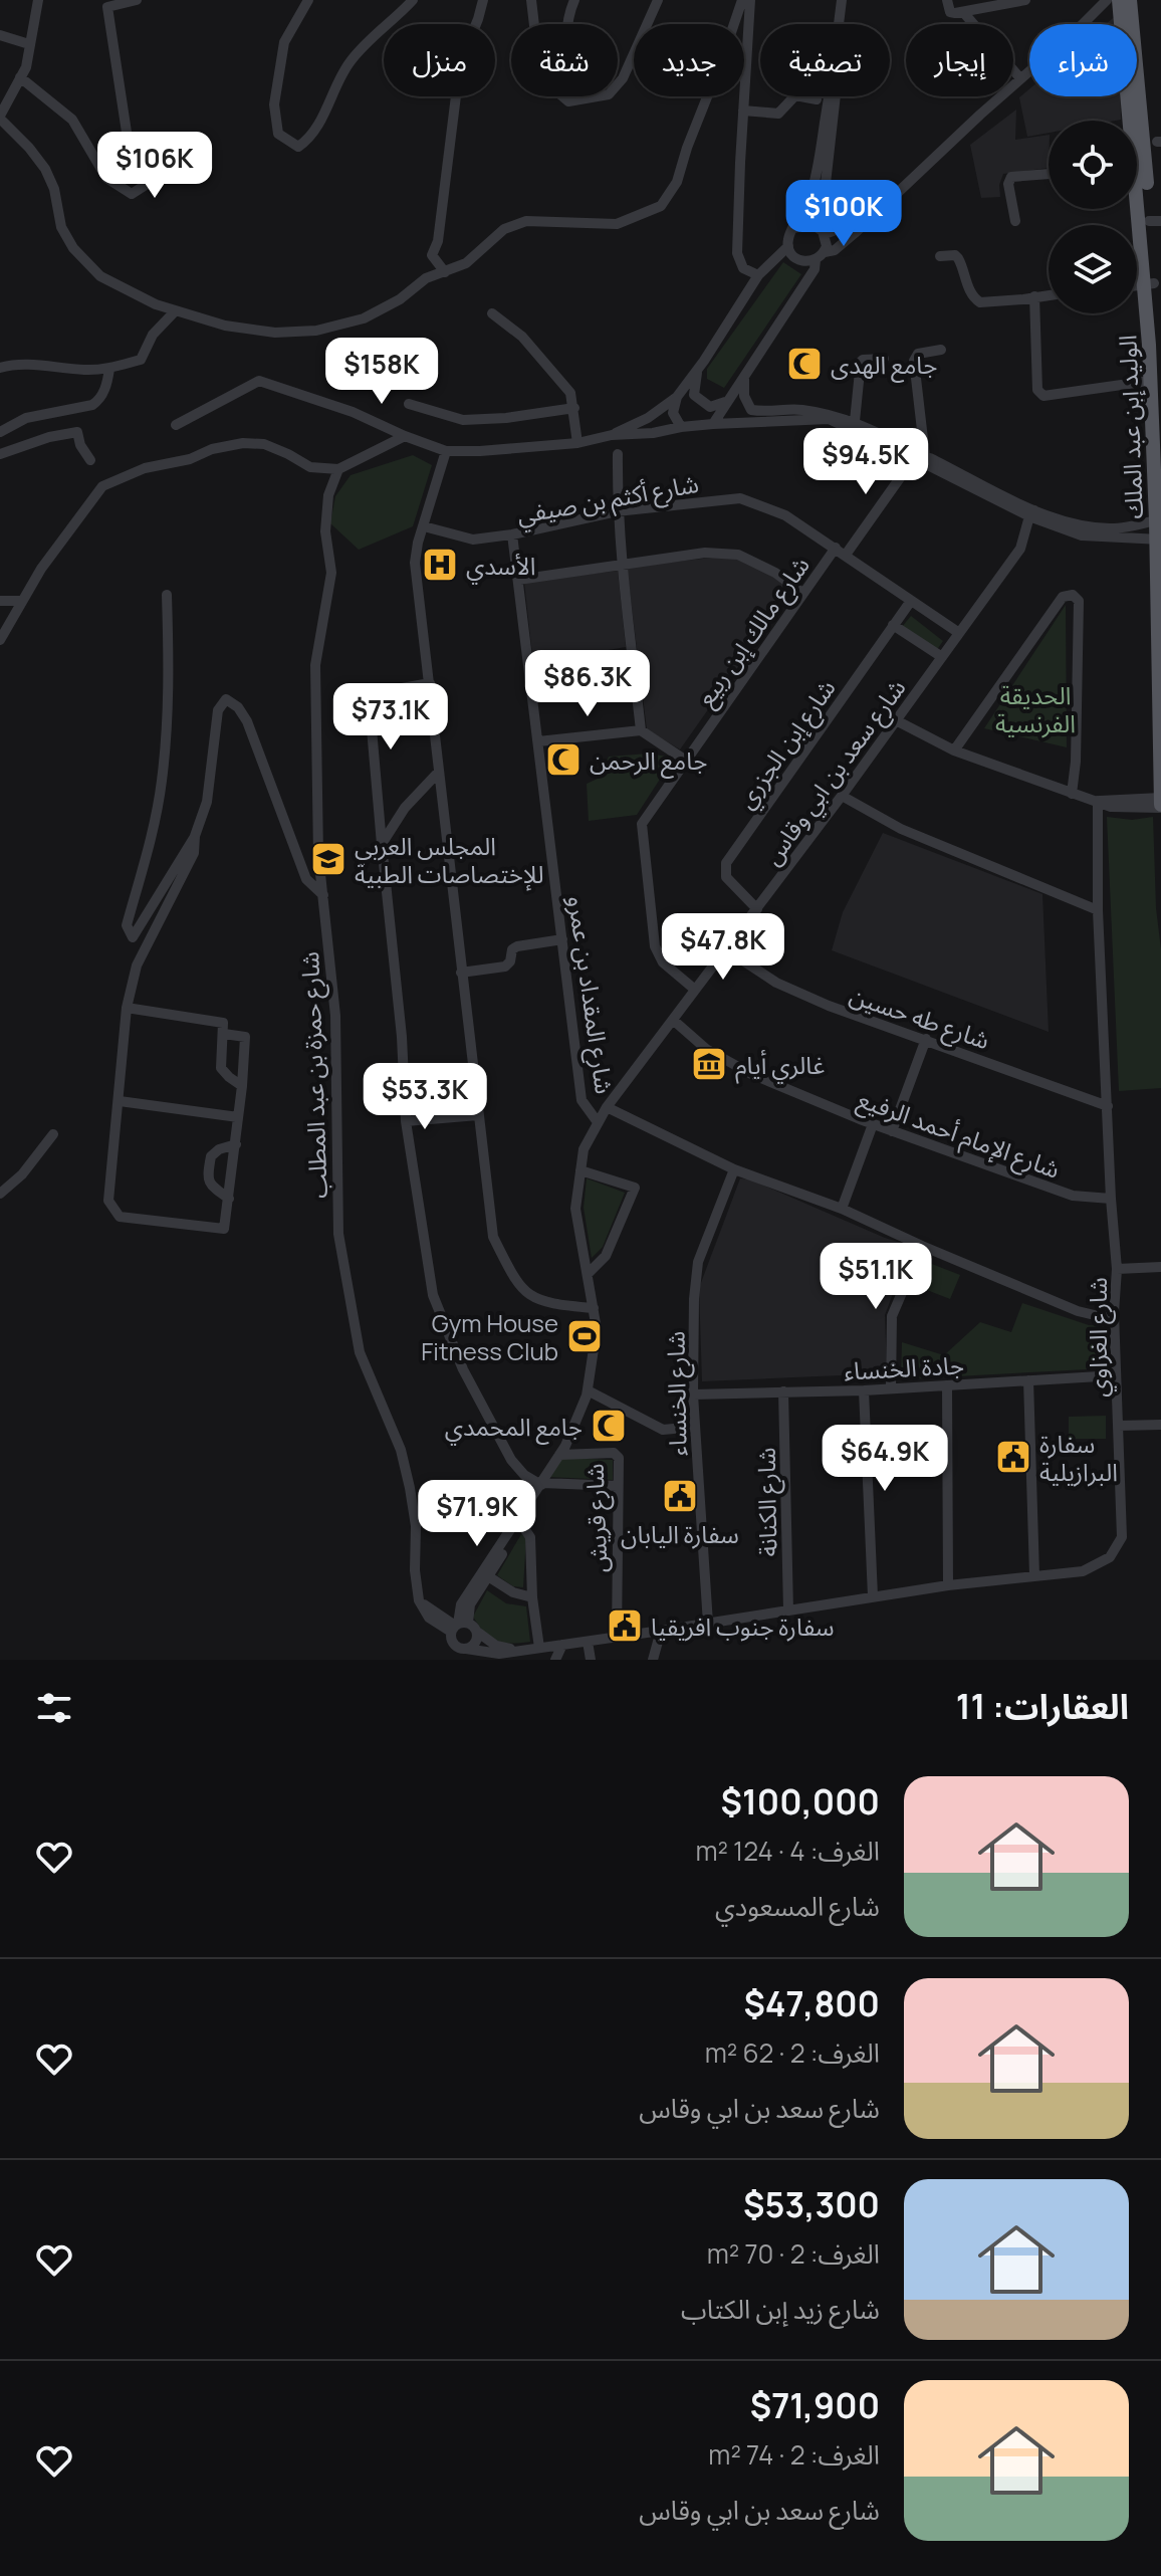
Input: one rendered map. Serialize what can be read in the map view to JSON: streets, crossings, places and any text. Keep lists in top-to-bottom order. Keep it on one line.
{"streets":{"main road":["الوليد إبن عبد الملك"],"street":["شارع أكثم بن صيفي","شارع مالك إبن ربيع","شارع إبن الجزري","شارع سعد بن ابي وقاس","شارع المقداد بن عمرو","شارع طه حسين","شارع حمزة بن عبد المطلب","شارع الإمام أحمد الرفيع","شارع الغزاوي","جادة الخنساء","شارع الخنساء","شارع الكنانة","شارع قريش"]},"crossings":[["شارع أكثم بن صيفي","شارع مالك إبن ربيع"],["شارع أكثم بن صيفي","شارع إبن الجزري"],["شارع أكثم بن صيفي","شارع سعد بن ابي وقاس"],["شارع أكثم بن صيفي","شارع المقداد بن عمرو"],["شارع مالك إبن ربيع","شارع سعد بن ابي وقاس"],["شارع إبن الجزري","شارع سعد بن ابي وقاس"],["شارع سعد بن ابي وقاس","شارع المقداد بن عمرو"],["شارع سعد بن ابي وقاس","شارع طه حسين"],["شارع سعد بن ابي وقاس","شارع حمزة بن عبد المطلب"],["شارع سعد بن ابي وقاس","شارع الإمام أحمد الرفيع"],["شارع سعد بن ابي وقاس","شارع قريش"],["شارع طه حسين","شارع الغزاوي"],["شارع الإمام أحمد الرفيع","شارع الغزاوي"],["شارع الغزاوي","جادة الخنساء"],["شارع الغزاوي","شارع الخنساء"],["شارع الغزاوي","شارع الكنانة"],["شارع الغزاوي","شارع قريش"],["جادة الخنساء","شارع الخنساء"],["جادة الخنساء","شارع الكنانة"]],"parks":["الحديقة الفرنسية"],"places":{"mosque":["جامع الهدى","جامع الرحمن","جامع المحمدي"],"hospital":["الأسدي"],"school or university":["المجلس العربي للإختصاصات الطبية"],"museum":["غالري أيام"],"sports":["Gym House Fitness Club"],"public building":["سفارة البرازيلية","سفارة اليابان","سفارة جنوب افريقيا"]},"page":{"chip":["شراء","إيجار","تصفية","جديد","شقة","منزل"],"price":["$106K","$100K","$158K","$94.5K","$86.3K","$73.1K","$47.8K","$53.3K","$51.1K","$64.9K","$71.9K"],"heading":"العقارات: 11","list":[{"name":"$100,000","note":"الغرف: 4 · 124 m² · شارع المسعودي"},{"name":"$47,800","note":"الغرف: 2 · 62 m² · شارع سعد بن ابي وقاس"},{"name":"$53,300","note":"الغرف: 2 · 70 m² · شارع زيد إبن الكتاب"},{"name":"$71,900","note":"الغرف: 2 · 74 m² · شارع سعد بن ابي وقاس"}]}}
